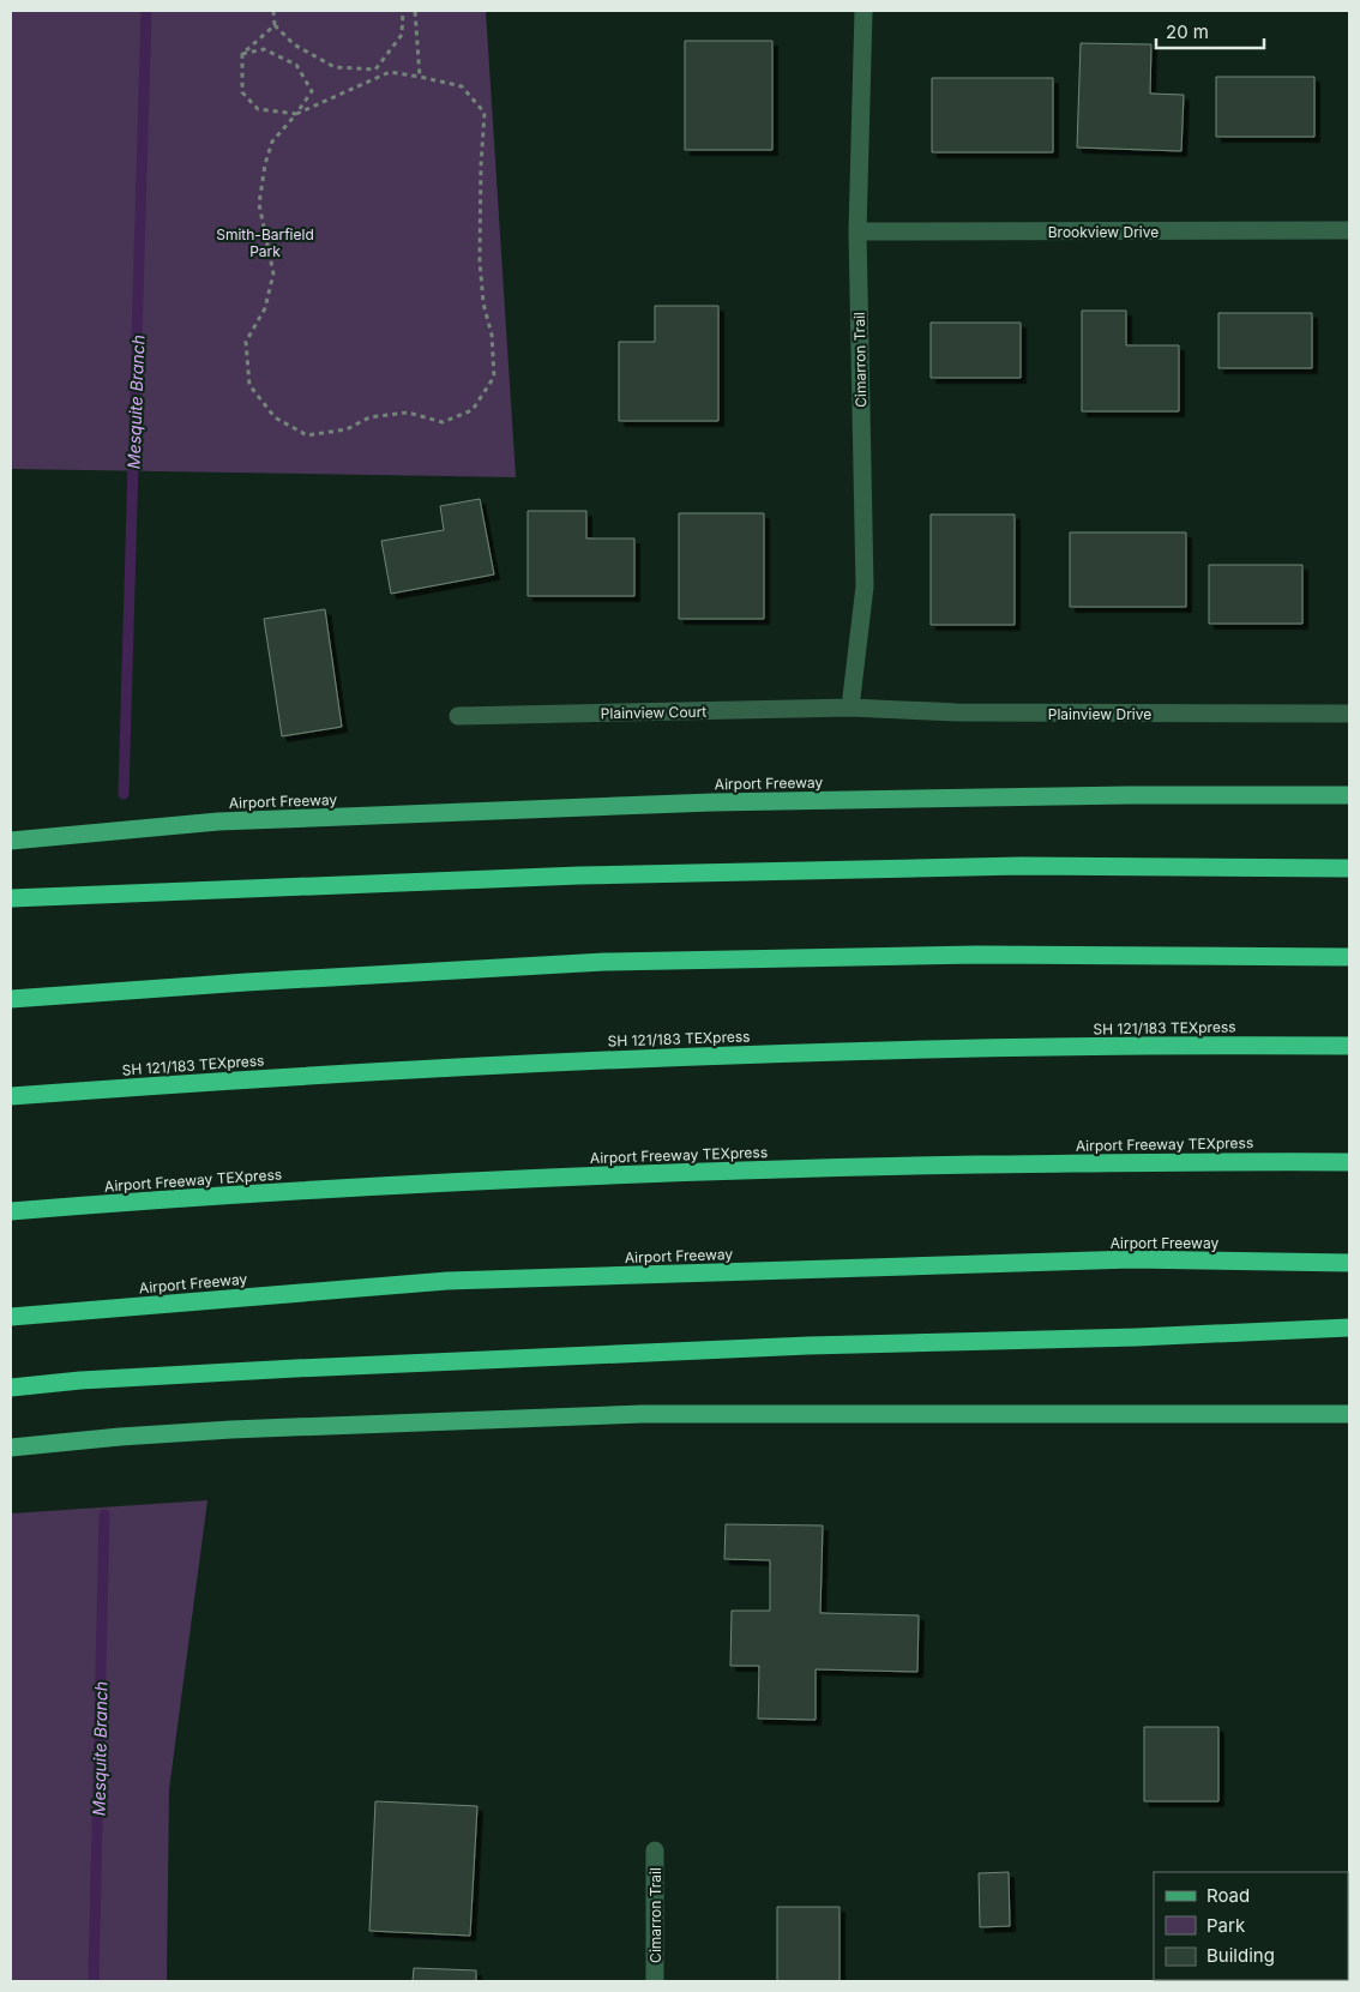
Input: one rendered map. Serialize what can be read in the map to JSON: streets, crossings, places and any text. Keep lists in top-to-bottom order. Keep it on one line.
{"streets":{"highway":["Airport Freeway","SH 121/183 TEXpress","Airport Freeway TEXpress"],"street":["Brookview Drive","Cimarron Trail","Plainview Court","Plainview Drive"]},"crossings":[["Brookview Drive","Cimarron Trail"],["Cimarron Trail","Plainview Court"],["Cimarron Trail","Plainview Drive"],["Plainview Court","Plainview Drive"]],"water":["Mesquite Branch"],"parks":["Smith-Barfield Park"],"legend":["Road","Park","Building"],"scale_bar":"20 m"}
